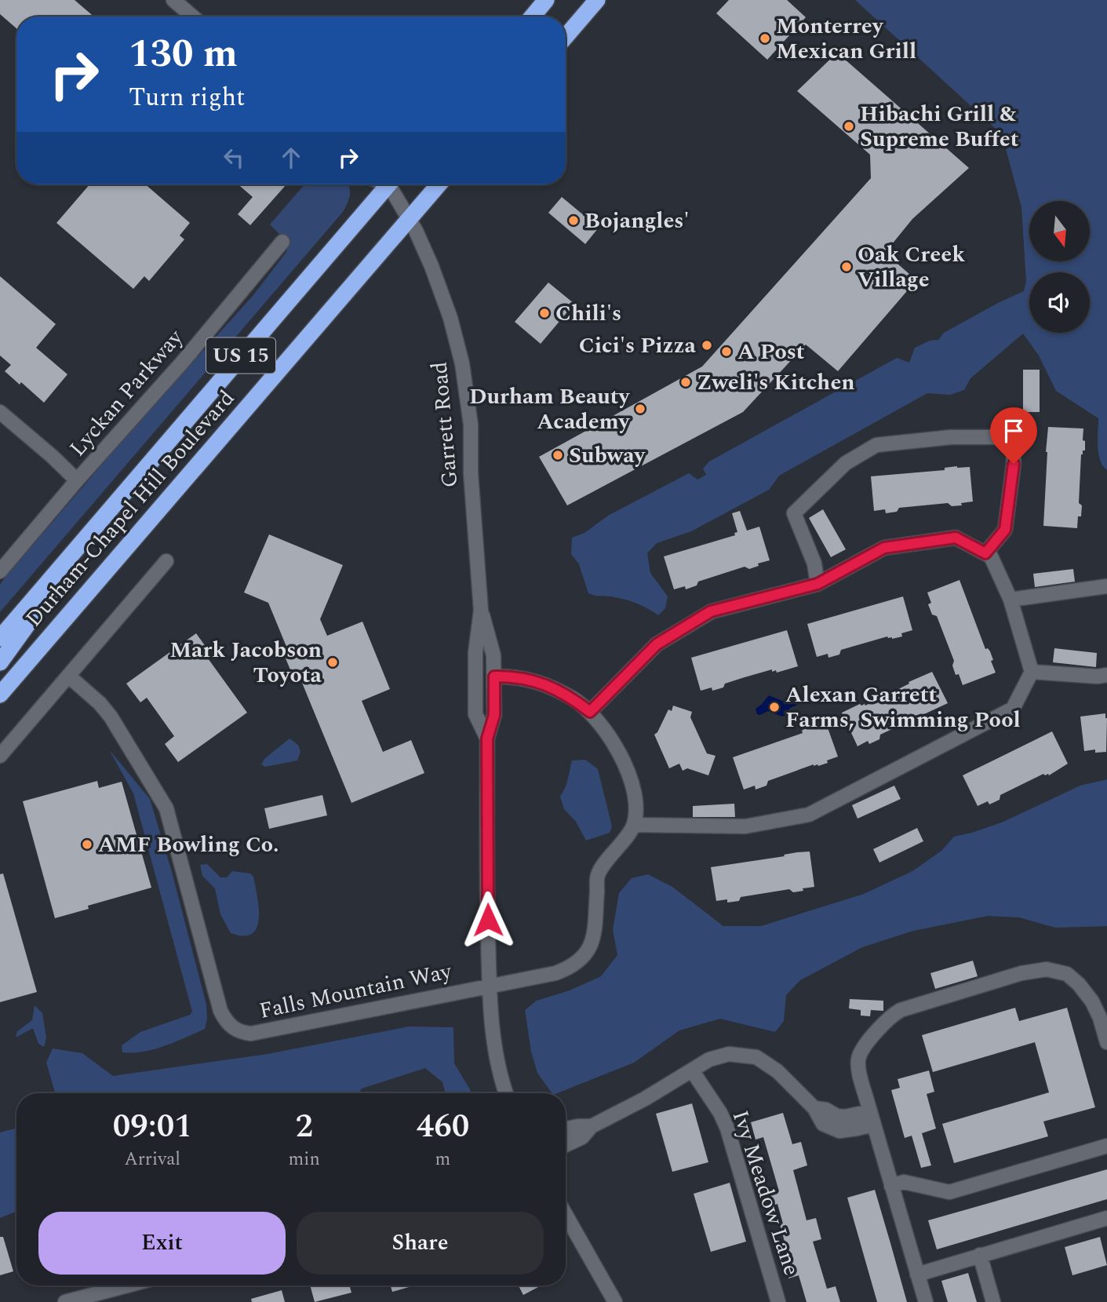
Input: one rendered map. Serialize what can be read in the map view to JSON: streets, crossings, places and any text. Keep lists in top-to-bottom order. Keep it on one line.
{"streets":{"highway":["US 15","Durham-Chapel Hill Boulevard"],"street":["Lyckan Parkway","Garrett Road","Falls Mountain Way","Ivy Meadow Lane"]},"crossings":[["Garrett Road","Durham-Chapel Hill Boulevard"],["Garrett Road","Falls Mountain Way"]],"places":["Monterrey Mexican Grill","Hibachi Grill & Supreme Buffet","Bojangles'","Oak Creek Village","Chili's","Cici's Pizza","A Post","Zweli's Kitchen","Durham Beauty Academy","Subway","Mark Jacobson Toyota","Alexan Garrett Farms, Swimming Pool","AMF Bowling Co."],"north":"bottom","page":{"turn":["130 m","Turn right"],"eta":["09:01","Arrival","2","min","460","m"],"buttons":["Exit","Share"]}}
